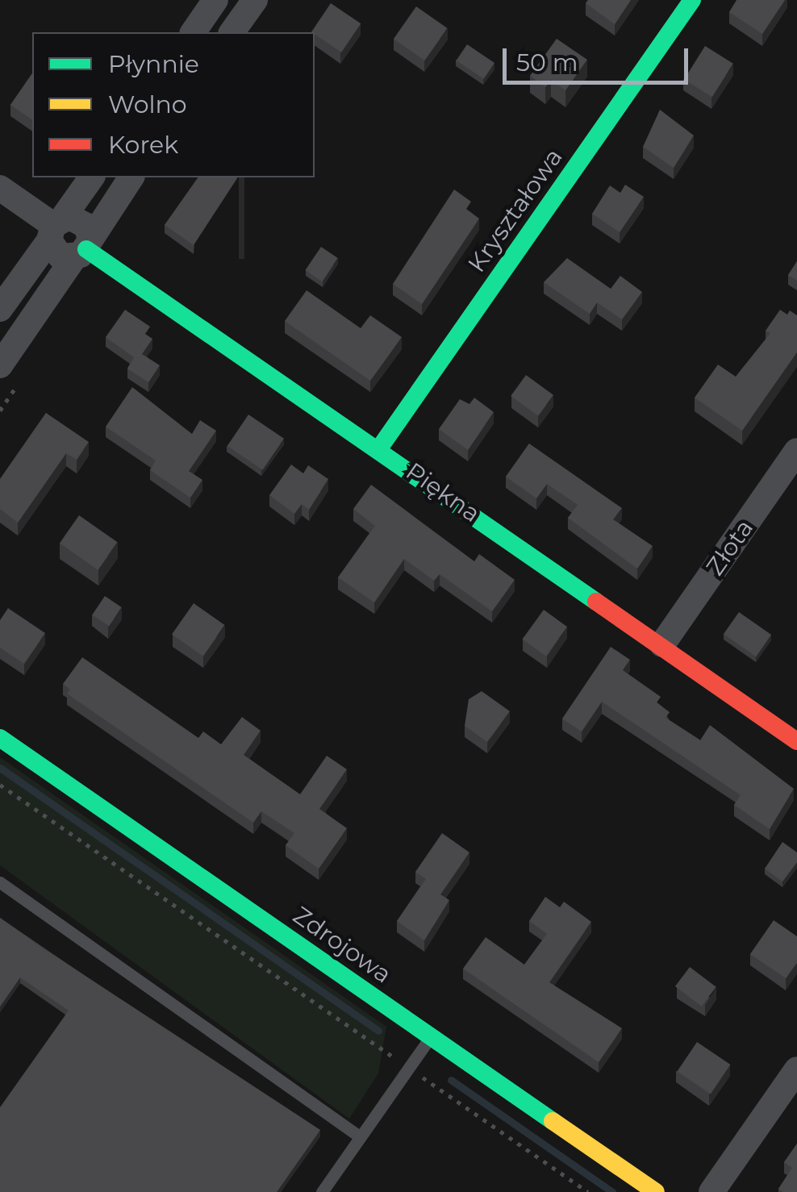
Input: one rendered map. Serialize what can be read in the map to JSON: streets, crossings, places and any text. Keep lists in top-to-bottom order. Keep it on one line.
{"streets":{"street":["Kryształowa","Piękna","Złota","Zdrojowa"]},"crossings":[["Kryształowa","Piękna"],["Piękna","Złota"]],"legend":["Płynnie","Wolno","Korek"],"scale_bar":"50 m"}
